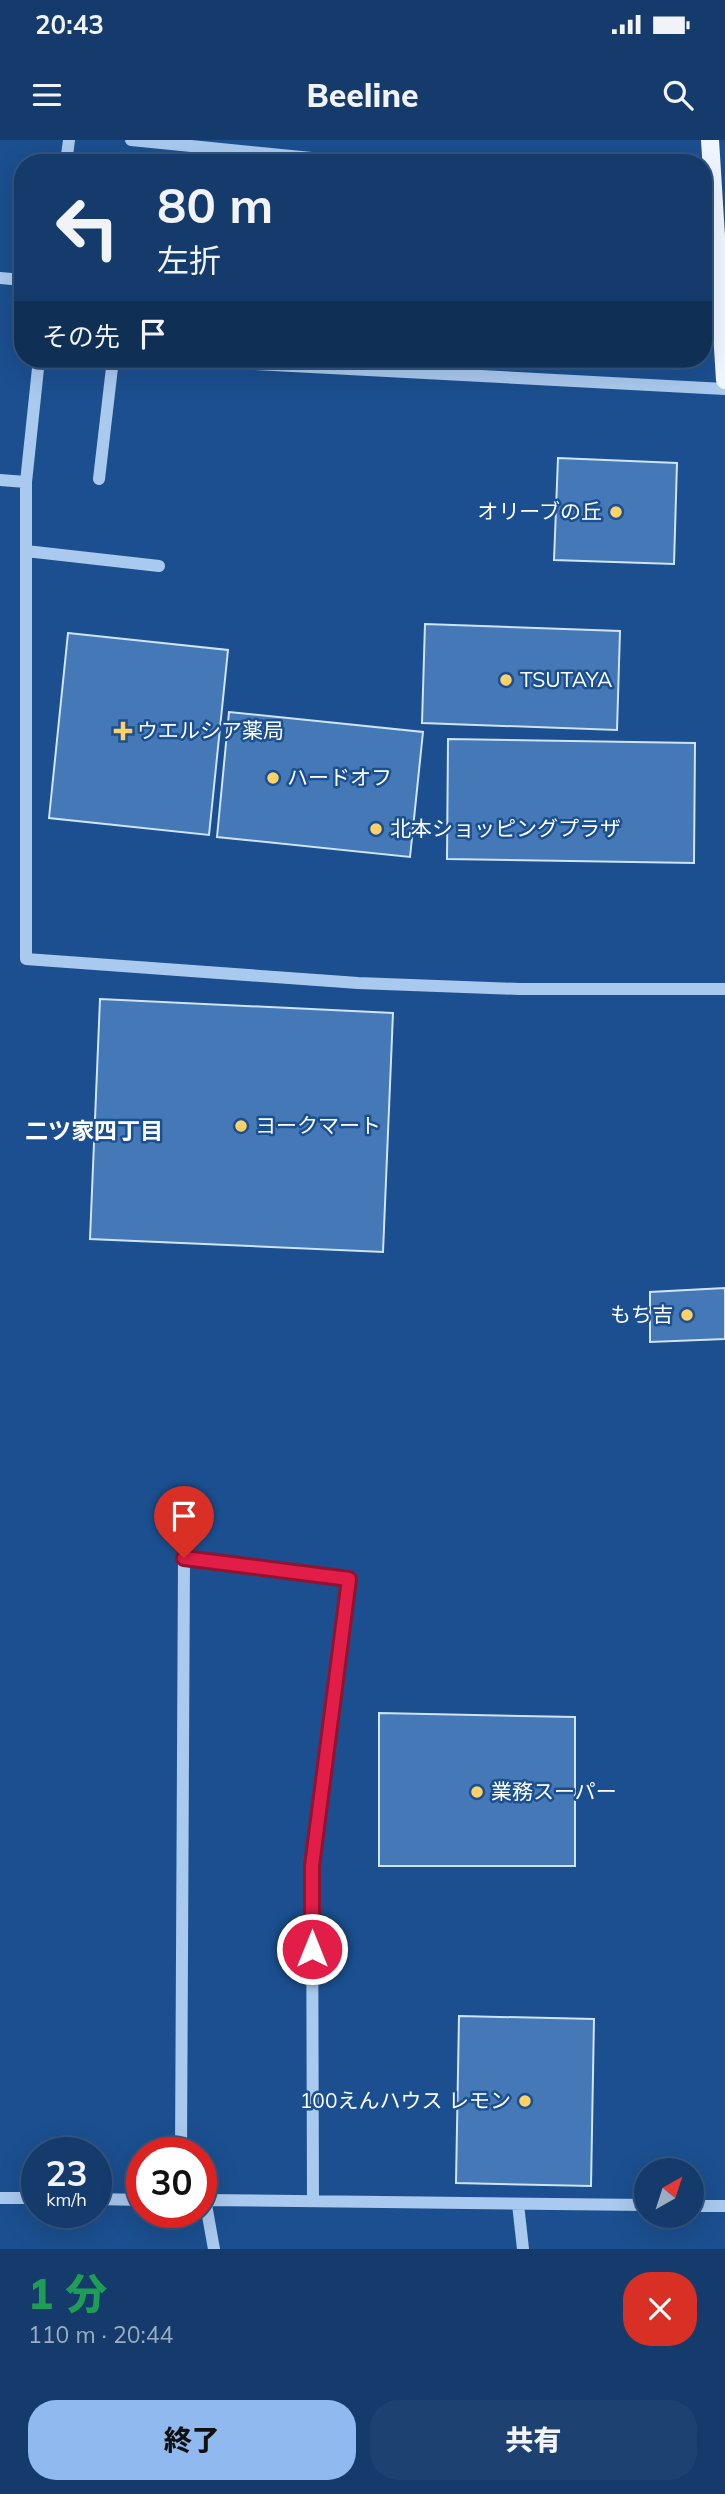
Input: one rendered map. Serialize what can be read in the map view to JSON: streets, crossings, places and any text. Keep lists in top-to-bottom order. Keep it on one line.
{"districts":["二ツ家四丁目"],"places":{"other":["オリーブの丘","TSUTAYA","ハードオフ","北本ショッピングプラザ","ヨークマート","もち吉","業務スーパー","100えんハウス レモン"],"health":["ウエルシア薬局"]},"north":"top right","page":{"status":"20:43","header":"Beeline","turn":["80 m","左折"],"then":"その先","speed":"23 km/h","limit":"30","heading":["1 分","110 m · 20:44"],"buttons":["終了","共有"]}}
